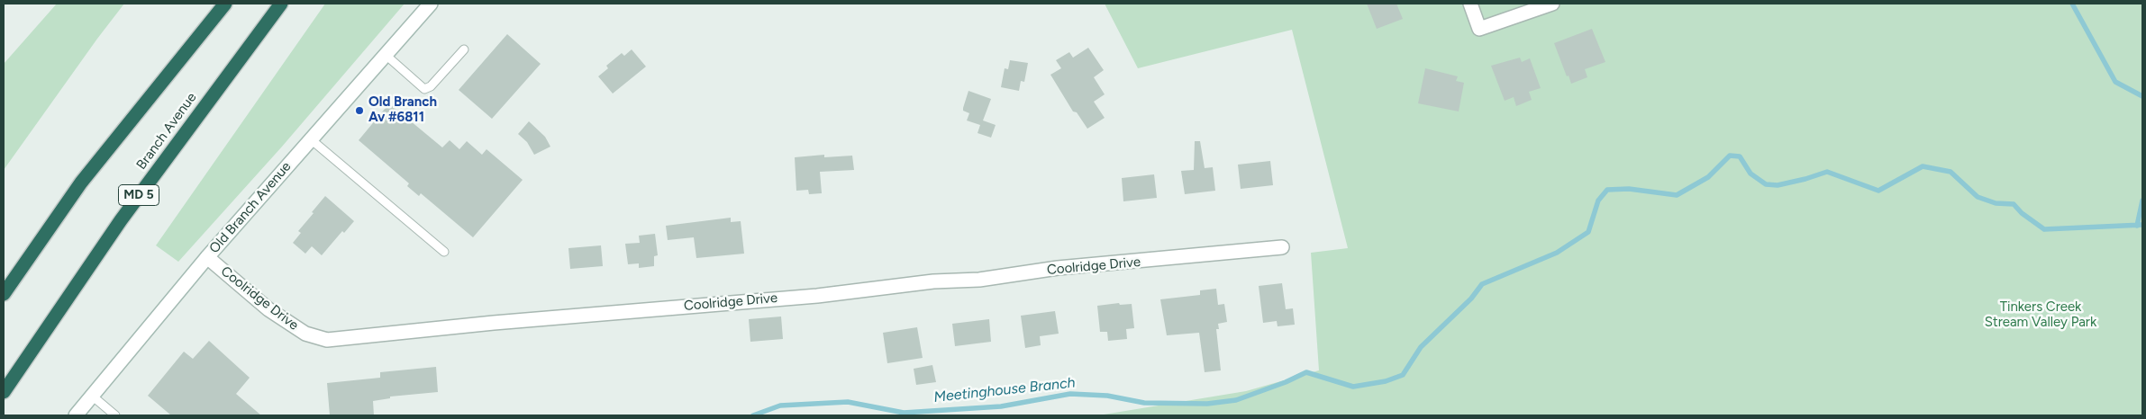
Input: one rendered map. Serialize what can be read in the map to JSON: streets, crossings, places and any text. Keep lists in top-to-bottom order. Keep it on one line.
{"streets":{"highway":["Branch Avenue","MD 5"],"street":["Old Branch Avenue","Coolridge Drive"]},"crossings":[["Old Branch Avenue","Coolridge Drive"]],"water":["Meetinghouse Branch"],"parks":["Tinkers Creek Stream Valley Park"],"places":["Old Branch Av #6811"]}
